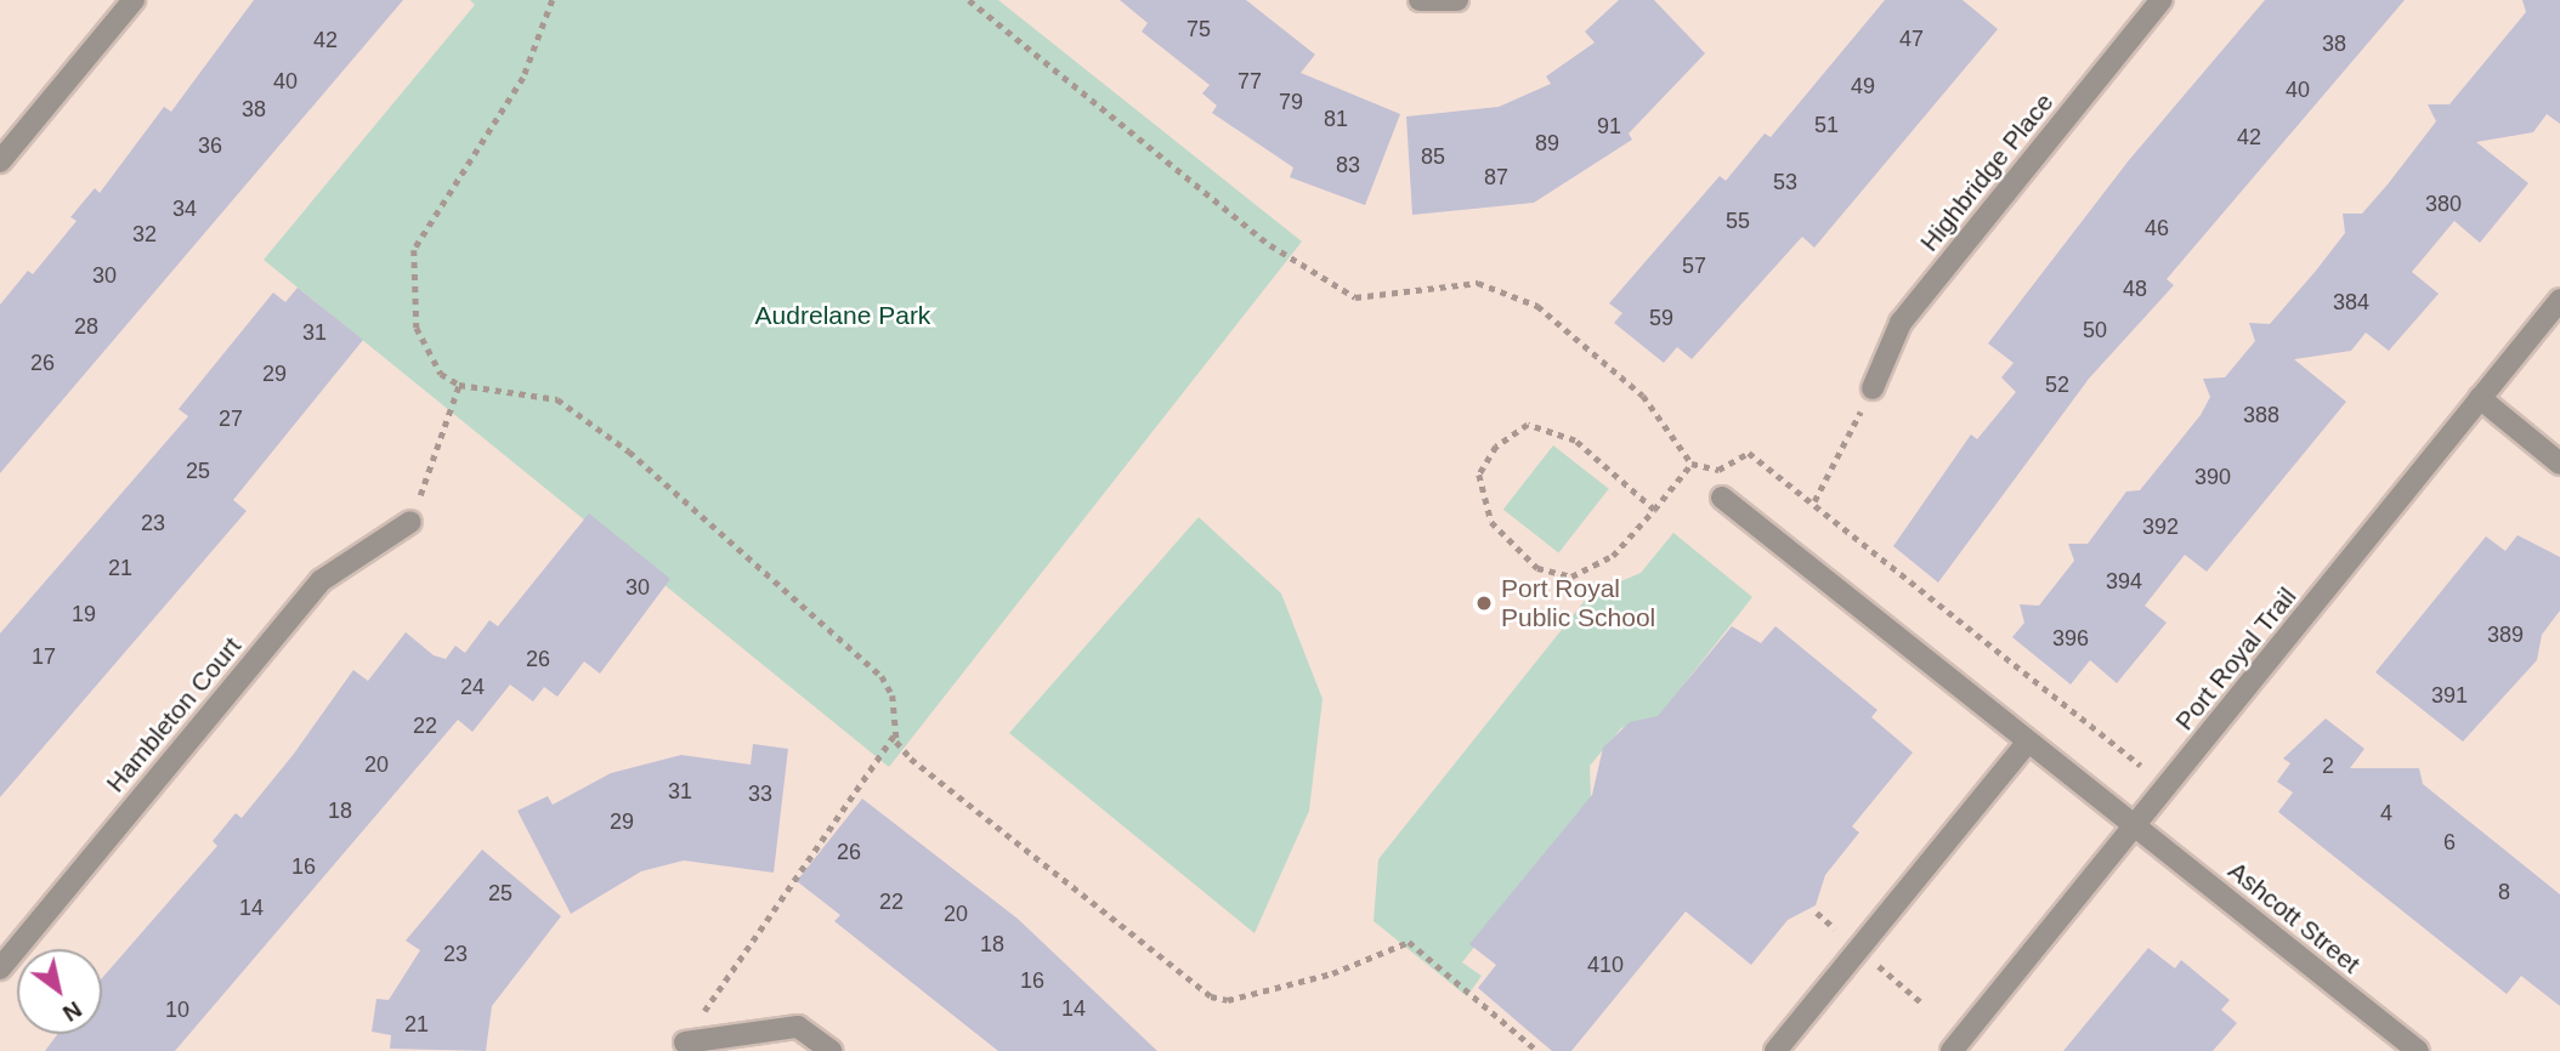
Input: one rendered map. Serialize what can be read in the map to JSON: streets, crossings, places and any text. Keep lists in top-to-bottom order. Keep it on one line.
{"streets":{"street":["Highbridge Place","Port Royal Trail","Hambleton Court","Ashcott Street"]},"crossings":[["Port Royal Trail","Ashcott Street"]],"parks":["Audrelane Park"],"places":["Port Royal Public School"],"house_numbers":["75","47","42","38","40","77","49","40","79","38","81","51","91","42","89","36","85","83","87","53","380","34","55","46","32","57","30","48","384","59","28","50","31","26","29","52","388","27","25","390","23","392","21","394","30","19","389","396","17","26","24","391","22","20","2","31","33","18","4","29","6","26","16","8","25","22","14","20","18","23","410","16","14","10","21"],"north":"bottom right"}
